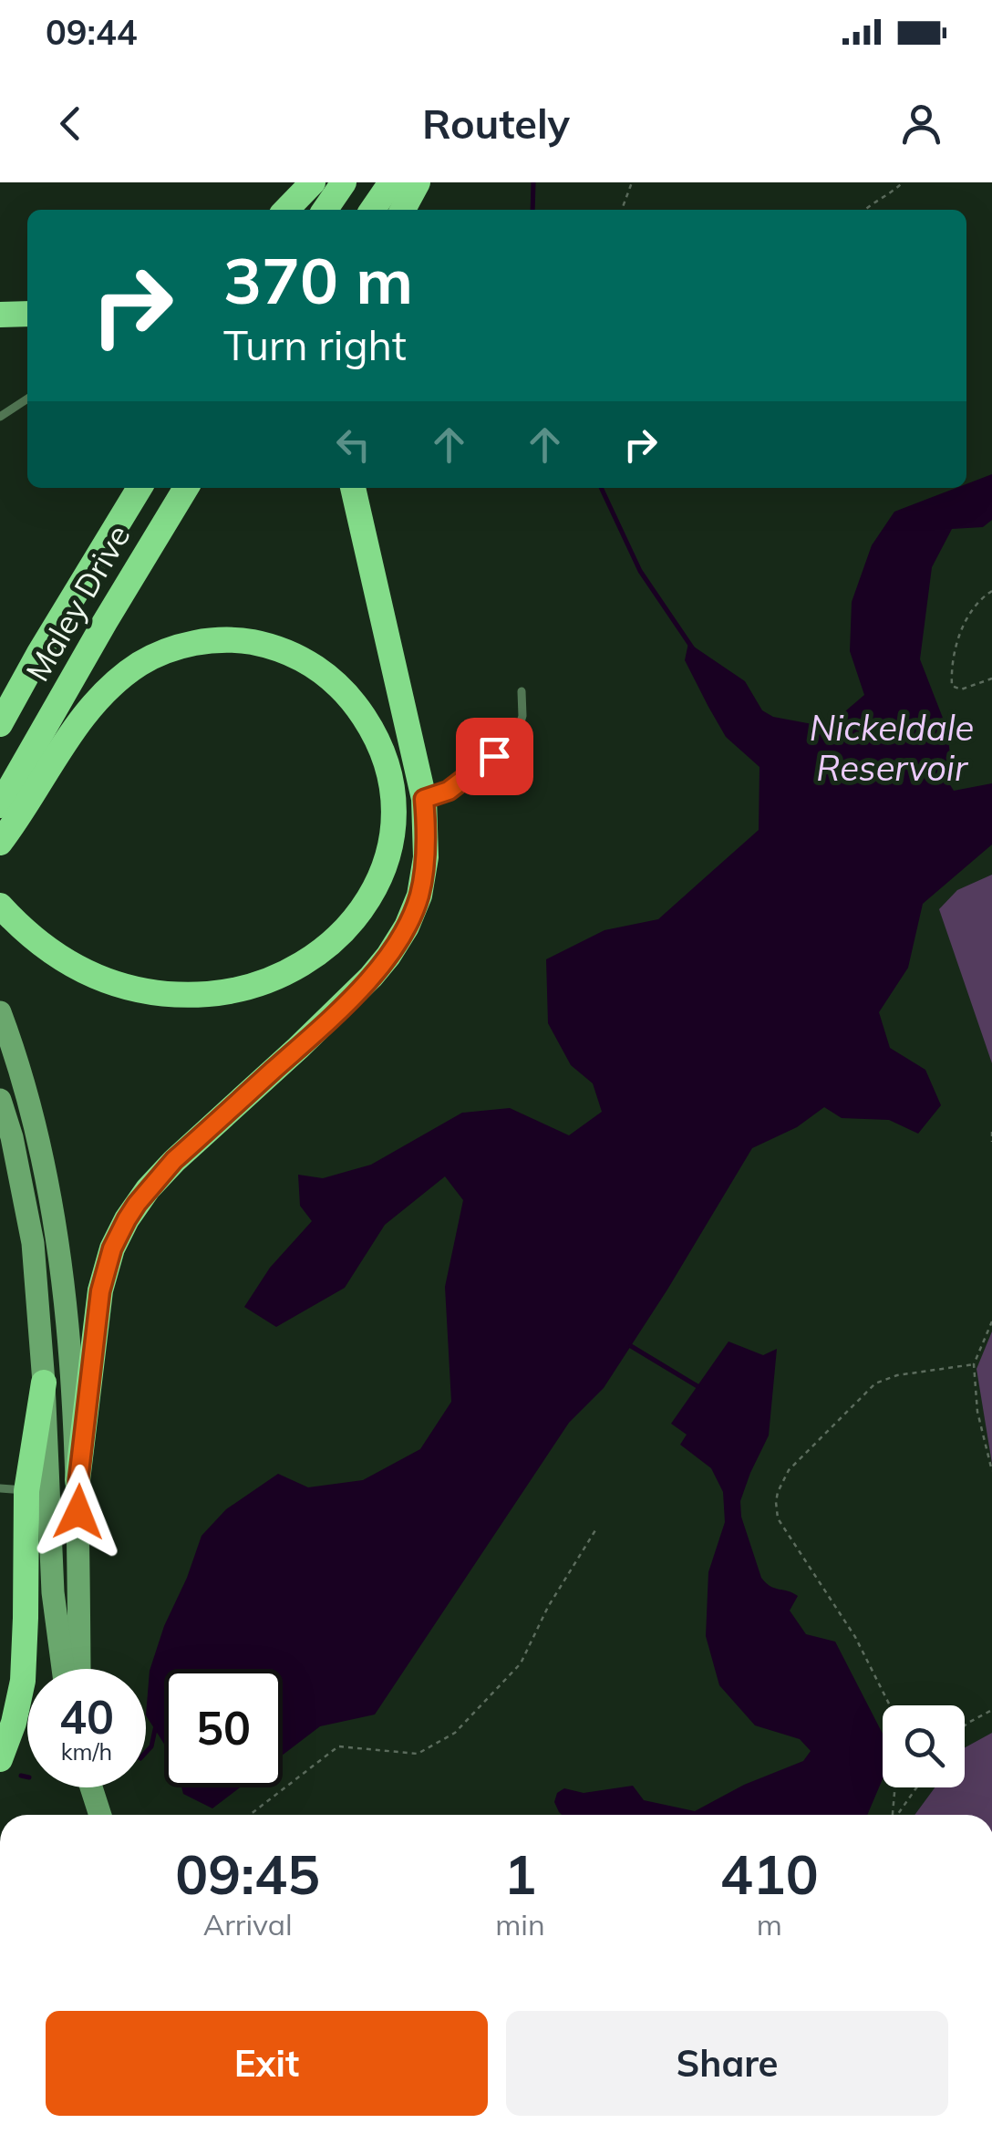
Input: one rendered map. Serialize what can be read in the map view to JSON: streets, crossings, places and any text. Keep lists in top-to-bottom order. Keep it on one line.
{"streets":{"highway":["Maley Drive"]},"water":["Nickeldale Reservoir"],"page":{"status":"09:44","header":"Routely","turn":["370 m","Turn right"],"speed":"40 km/h","limit":"50","eta":["09:45","Arrival","1","min","410","m"],"buttons":["Exit","Share"]}}
